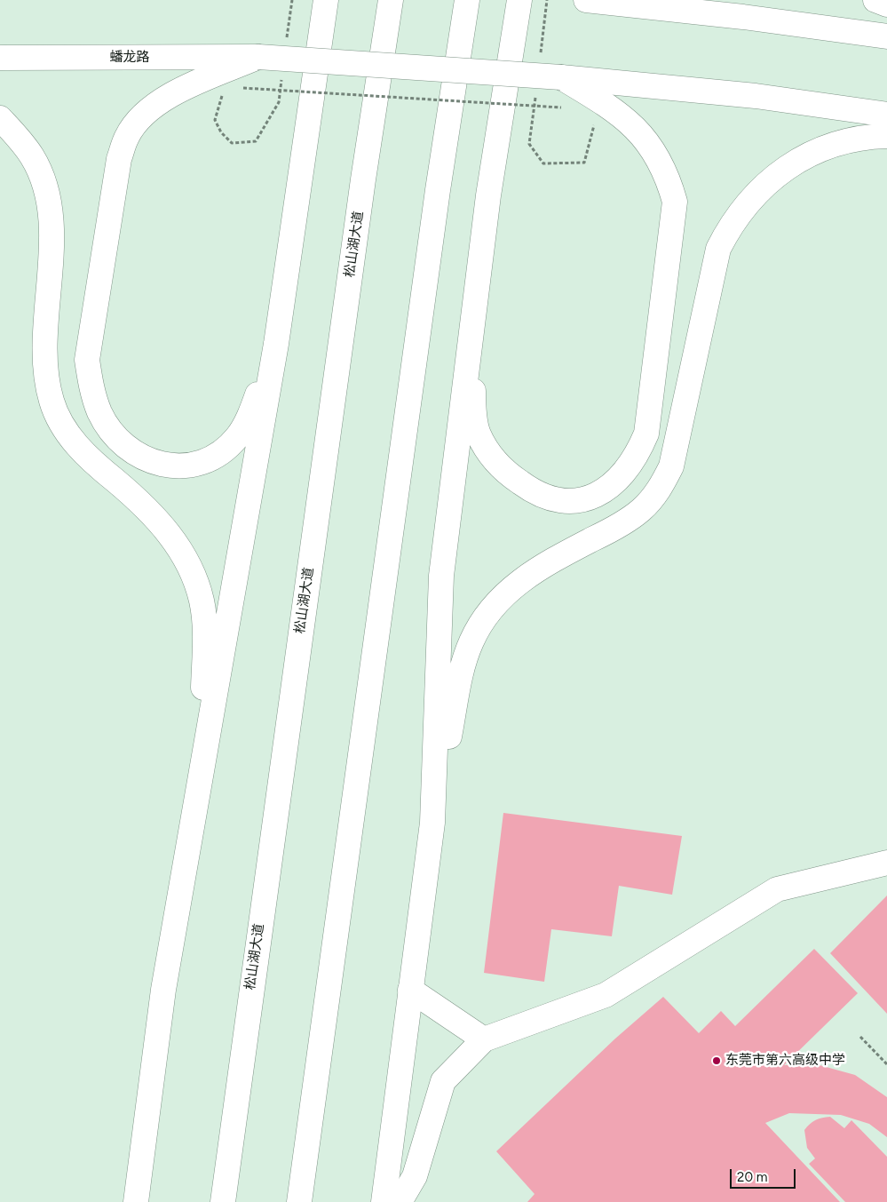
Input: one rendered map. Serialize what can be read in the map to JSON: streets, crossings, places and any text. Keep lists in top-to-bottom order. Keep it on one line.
{"streets":{"main road":["蟠龙路","松山湖大道"]},"places":["东莞市第六高级中学"],"scale_bar":"20 m"}
